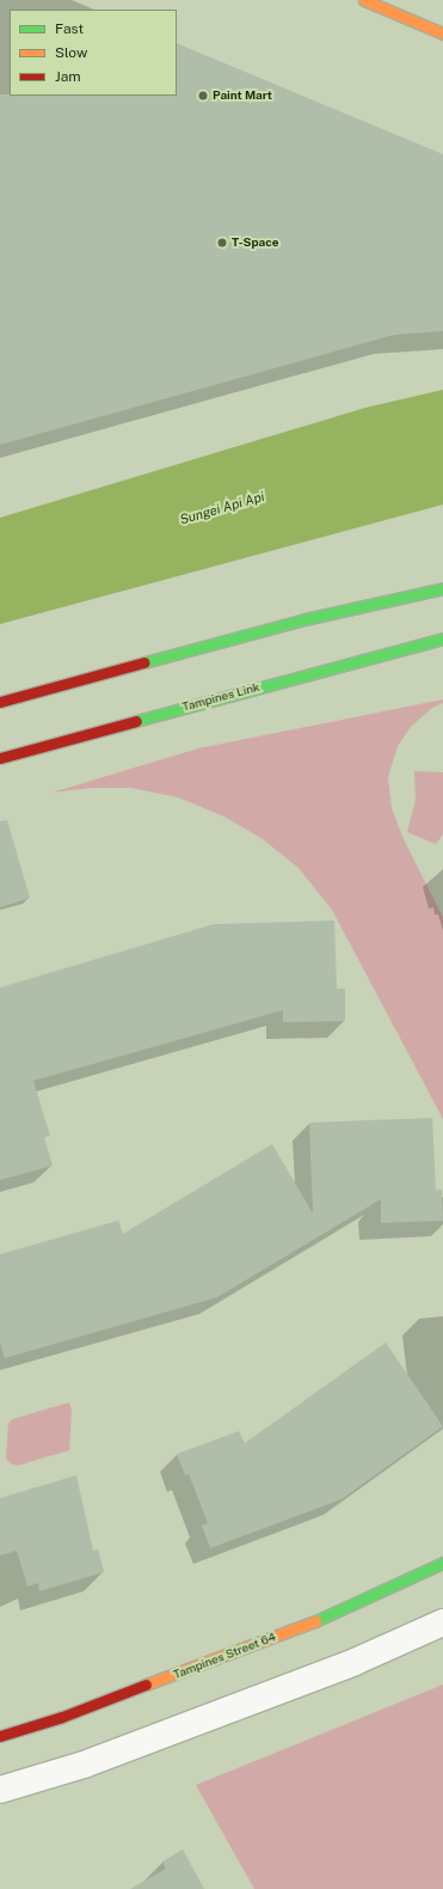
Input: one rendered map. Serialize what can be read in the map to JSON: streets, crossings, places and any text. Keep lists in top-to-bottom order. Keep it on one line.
{"streets":{"street":["Tampines Link","Tampines Street 64"]},"water":["Sungei Api Api"],"places":["Paint Mart","T-Space"],"legend":["Fast","Slow","Jam"]}
